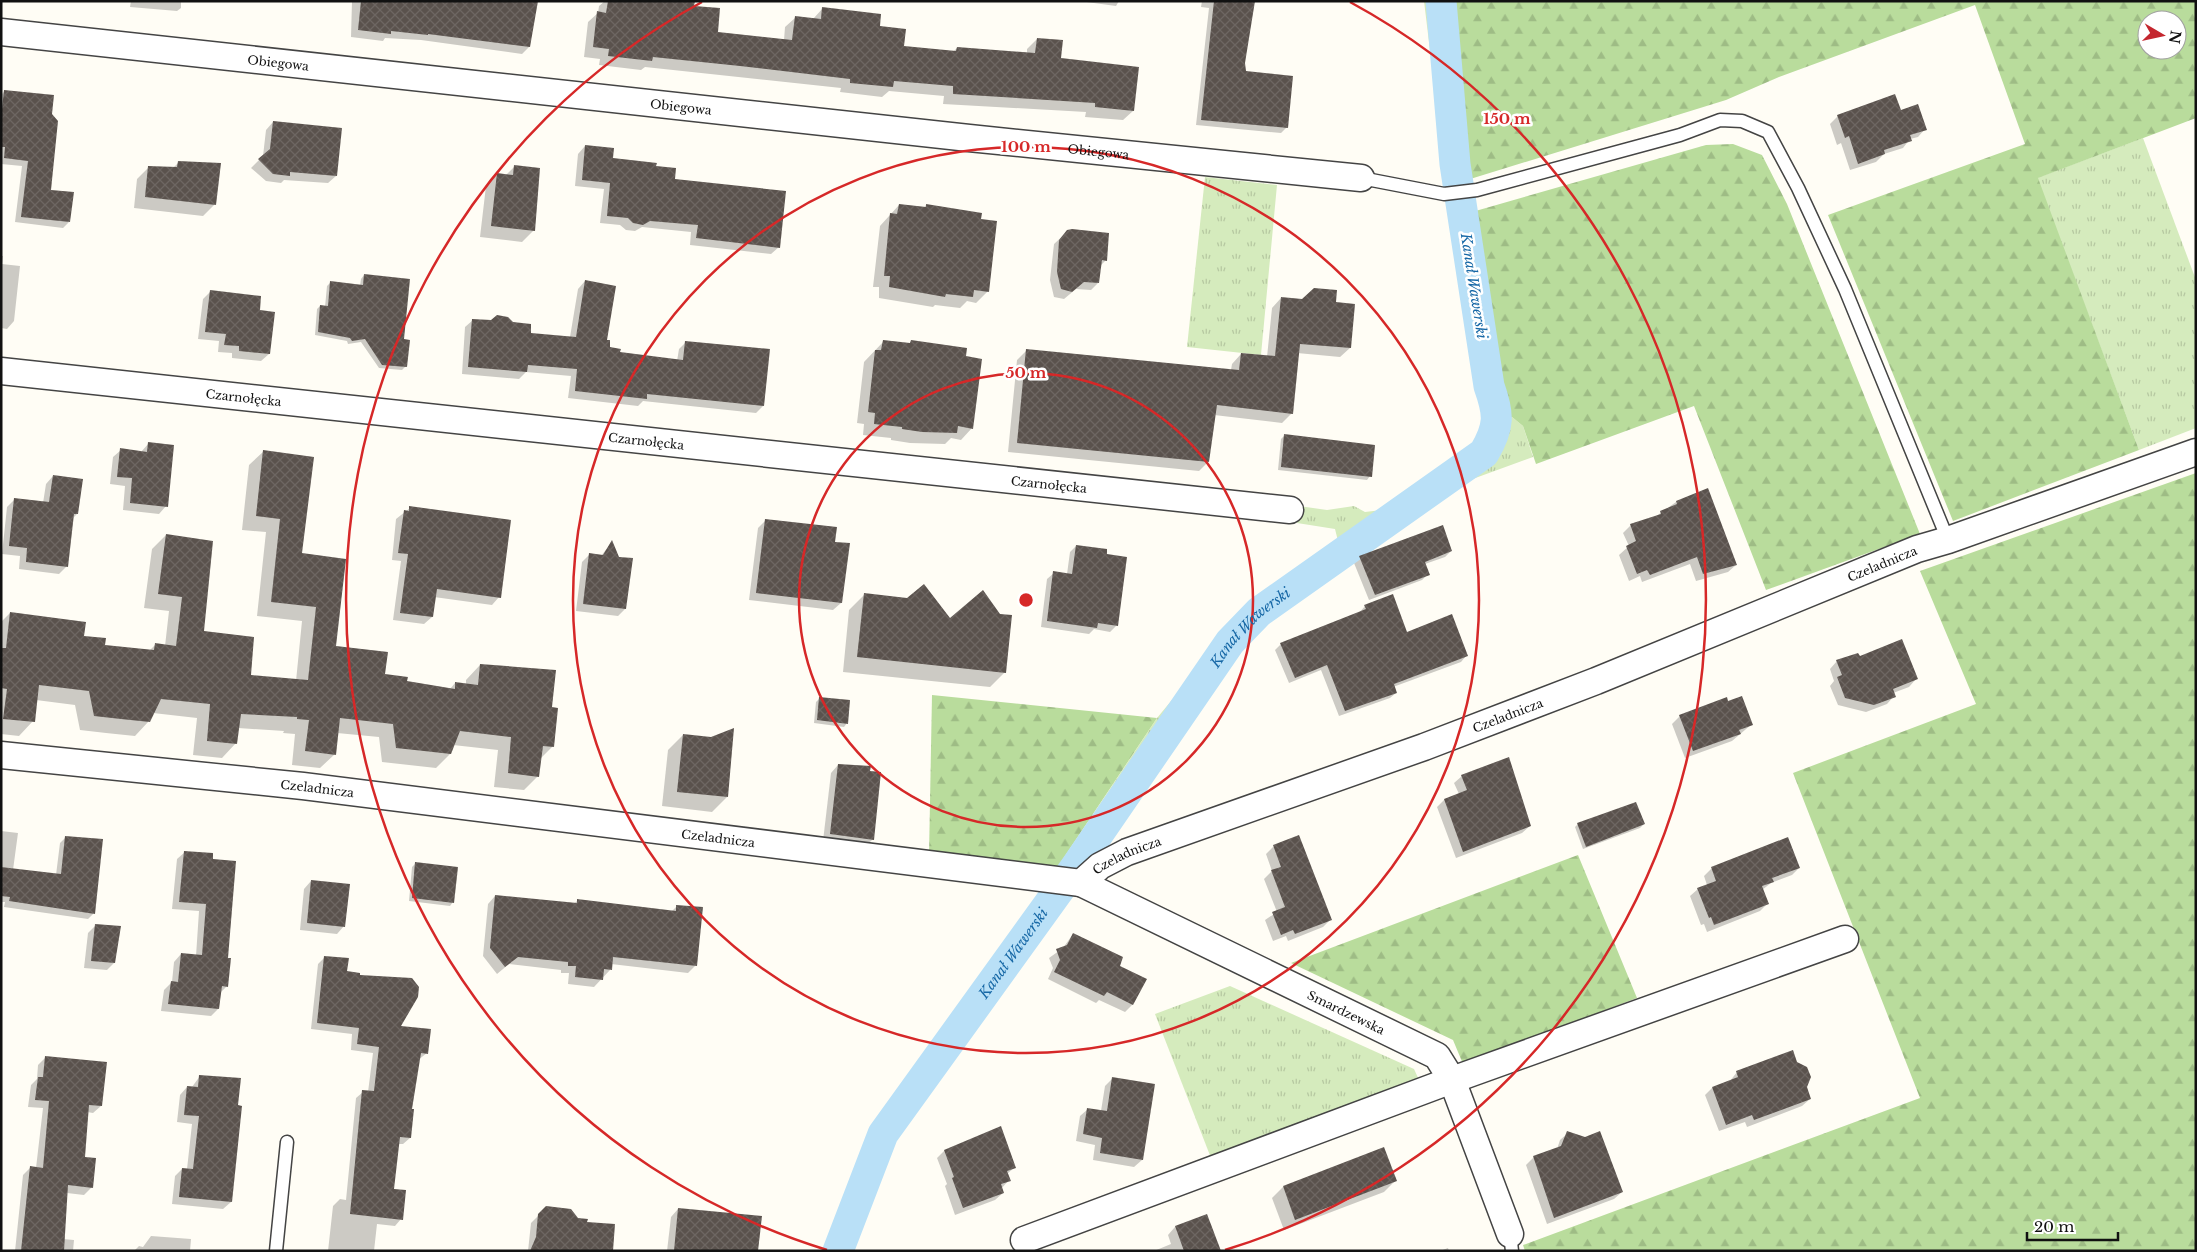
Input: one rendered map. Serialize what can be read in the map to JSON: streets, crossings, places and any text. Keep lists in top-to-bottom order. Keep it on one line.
{"streets":{"street":["Obiegowa","Czarnołęcka","Czeladnicza","Smardzewska"]},"crossings":[["Czeladnicza","Smardzewska"]],"water":["Kanał Wawerski"],"scale_bar":"20 m","north":"right","rings":["150 m","100 m","50 m"]}
